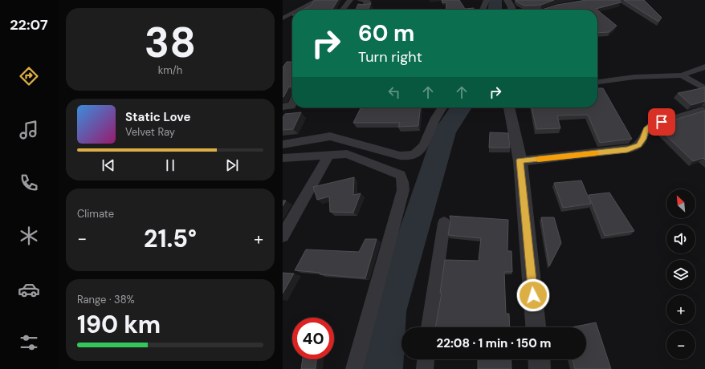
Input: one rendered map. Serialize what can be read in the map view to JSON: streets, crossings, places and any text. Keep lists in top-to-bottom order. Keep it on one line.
{"north":"top left","page":{"tabs":"22:07","tile":[["38","km/h"],"Climate",["Range · 38%","190 km"]],"turn":["60 m","Turn right"],"song":["Static Love","Velvet Ray"],"map_buttons":["+","−"],"heat":["−","21.5°","+"],"limit":"40","trip":"22:08 · 1 min · 150 m"}}
